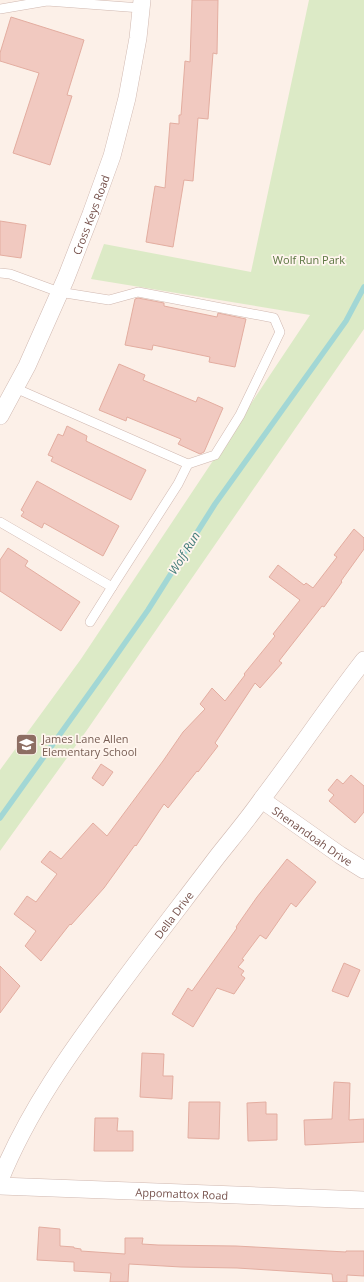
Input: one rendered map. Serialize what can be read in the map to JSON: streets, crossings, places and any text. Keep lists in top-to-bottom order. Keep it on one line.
{"streets":{"street":["Cross Keys Road","Shenandoah Drive","Della Drive","Appomattox Road"]},"crossings":[["Shenandoah Drive","Della Drive"]],"water":["Wolf Run"],"parks":["Wolf Run Park"],"places":{"school or university":["James Lane Allen Elementary School"]}}
